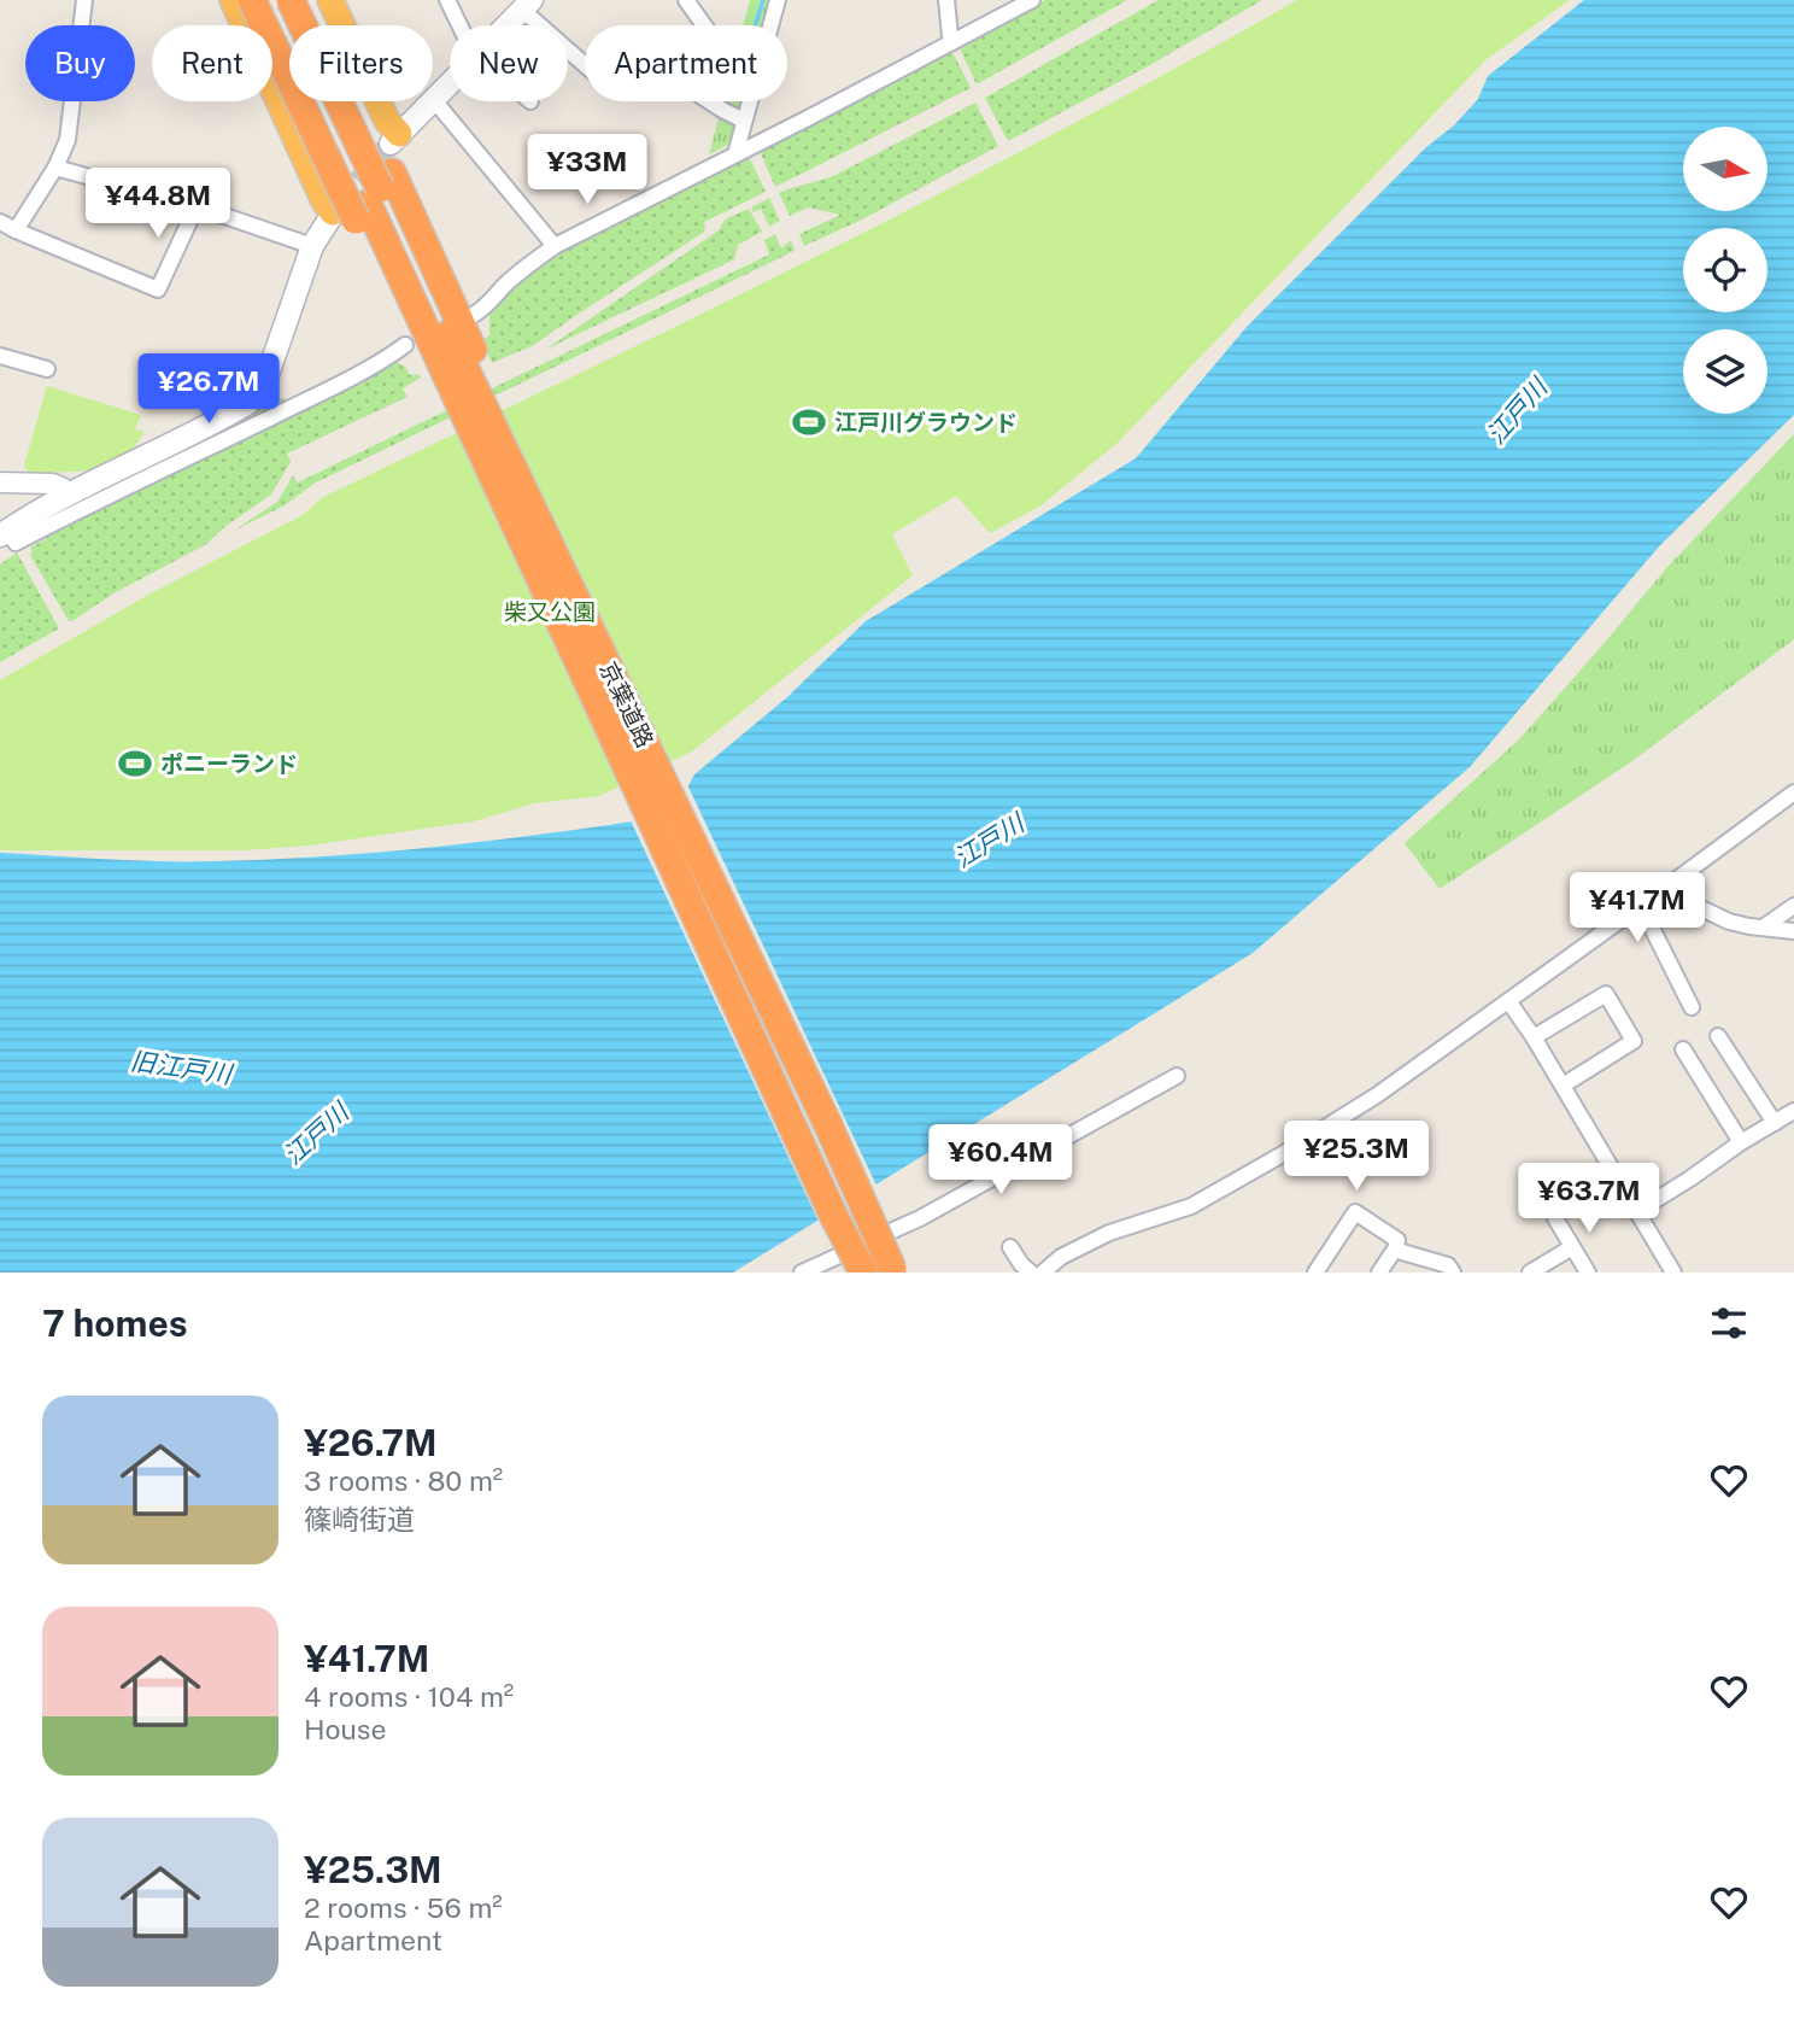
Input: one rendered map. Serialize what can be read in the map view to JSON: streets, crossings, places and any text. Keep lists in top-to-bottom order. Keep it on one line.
{"streets":{"highway":["京葉道路"]},"water":["江戸川","旧江戸川"],"parks":["柴又公園"],"places":{"sports":["江戸川グラウンド","ポニーランド"]},"north":"right","page":{"chip":["Buy","Rent","Filters","New","Apartment"],"price":["¥33M","¥44.8M","¥26.7M","¥41.7M","¥25.3M","¥60.4M","¥63.7M"],"heading":"7 homes","list":[{"name":"¥26.7M","note":"3 rooms · 80 m² · 篠崎街道"},{"name":"¥41.7M","note":"4 rooms · 104 m² · House"},{"name":"¥25.3M","note":"2 rooms · 56 m² · Apartment"}]}}
